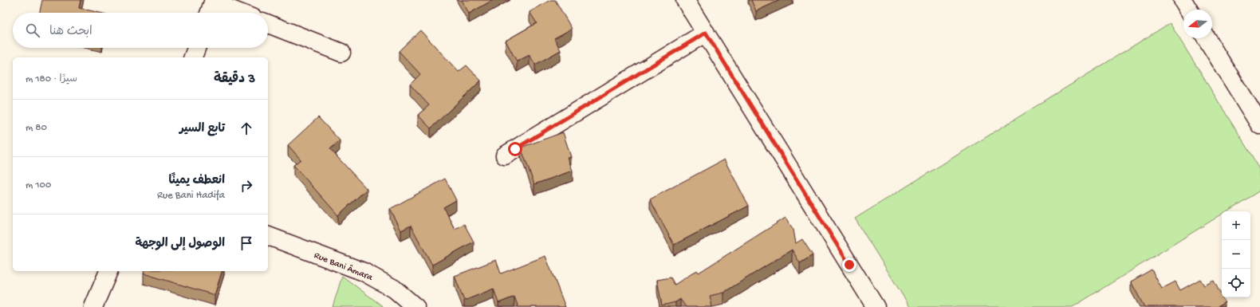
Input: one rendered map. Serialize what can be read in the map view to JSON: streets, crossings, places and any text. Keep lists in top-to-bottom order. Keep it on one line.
{"streets":{"street":["Rue Bani Âmara"]},"north":"left","page":{"search":"ابحث هنا","heading":["3 دقيقة","سيرًا · 180 m"],"list":[["تابع السير","80 m"],["انعطف يمينًا","Rue Bani Hadifa","100 m"],"الوصول إلى الوجهة"],"map_buttons":["+","−"]}}
